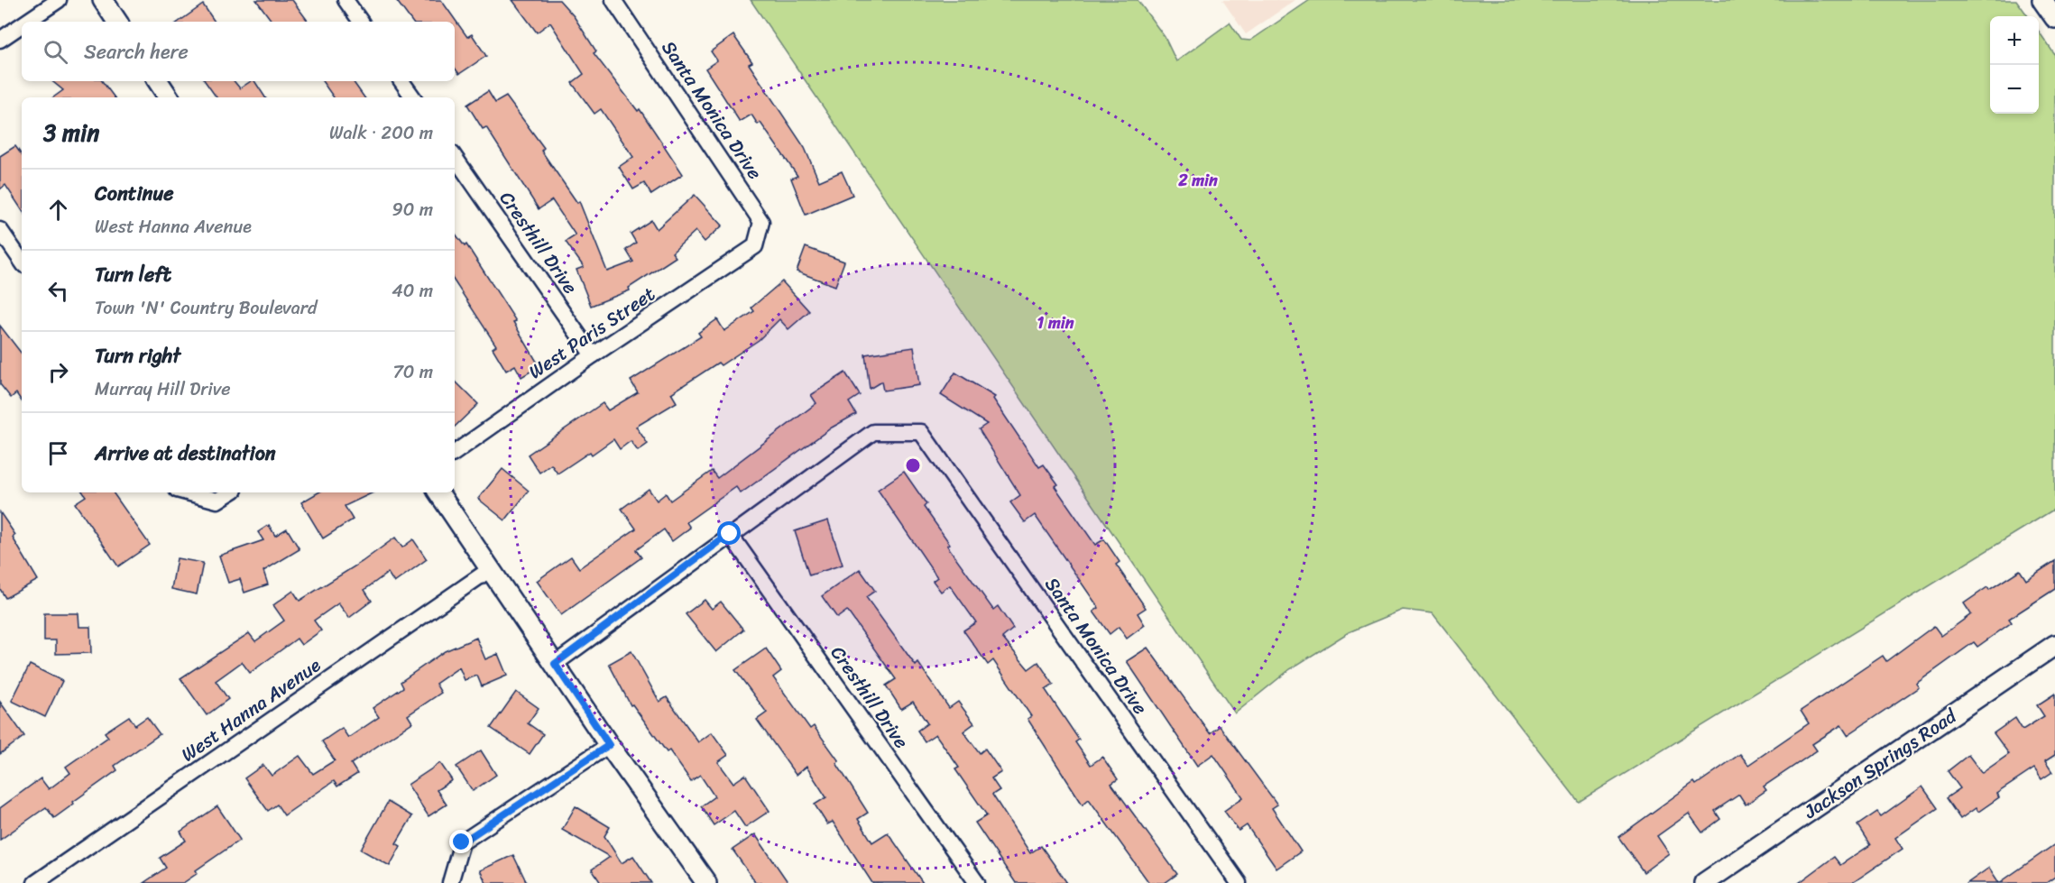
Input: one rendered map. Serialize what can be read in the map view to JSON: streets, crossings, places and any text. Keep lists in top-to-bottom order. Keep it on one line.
{"streets":{"street":["Santa Monica Drive","Cresthill Drive","West Paris Street","West Hanna Avenue","Jackson Springs Road"]},"crossings":[["Santa Monica Drive","Cresthill Drive"],["Santa Monica Drive","West Paris Street"],["Cresthill Drive","West Paris Street"]],"page":{"map_buttons":["+","−"],"search":"Search here","heading":["3 min","Walk · 200 m"],"list":[["Continue","West Hanna Avenue","90 m"],["Turn left","Town 'N' Country Boulevard","40 m"],["Turn right","Murray Hill Drive","70 m"],"Arrive at destination"]},"rings":["2 min","1 min"]}
